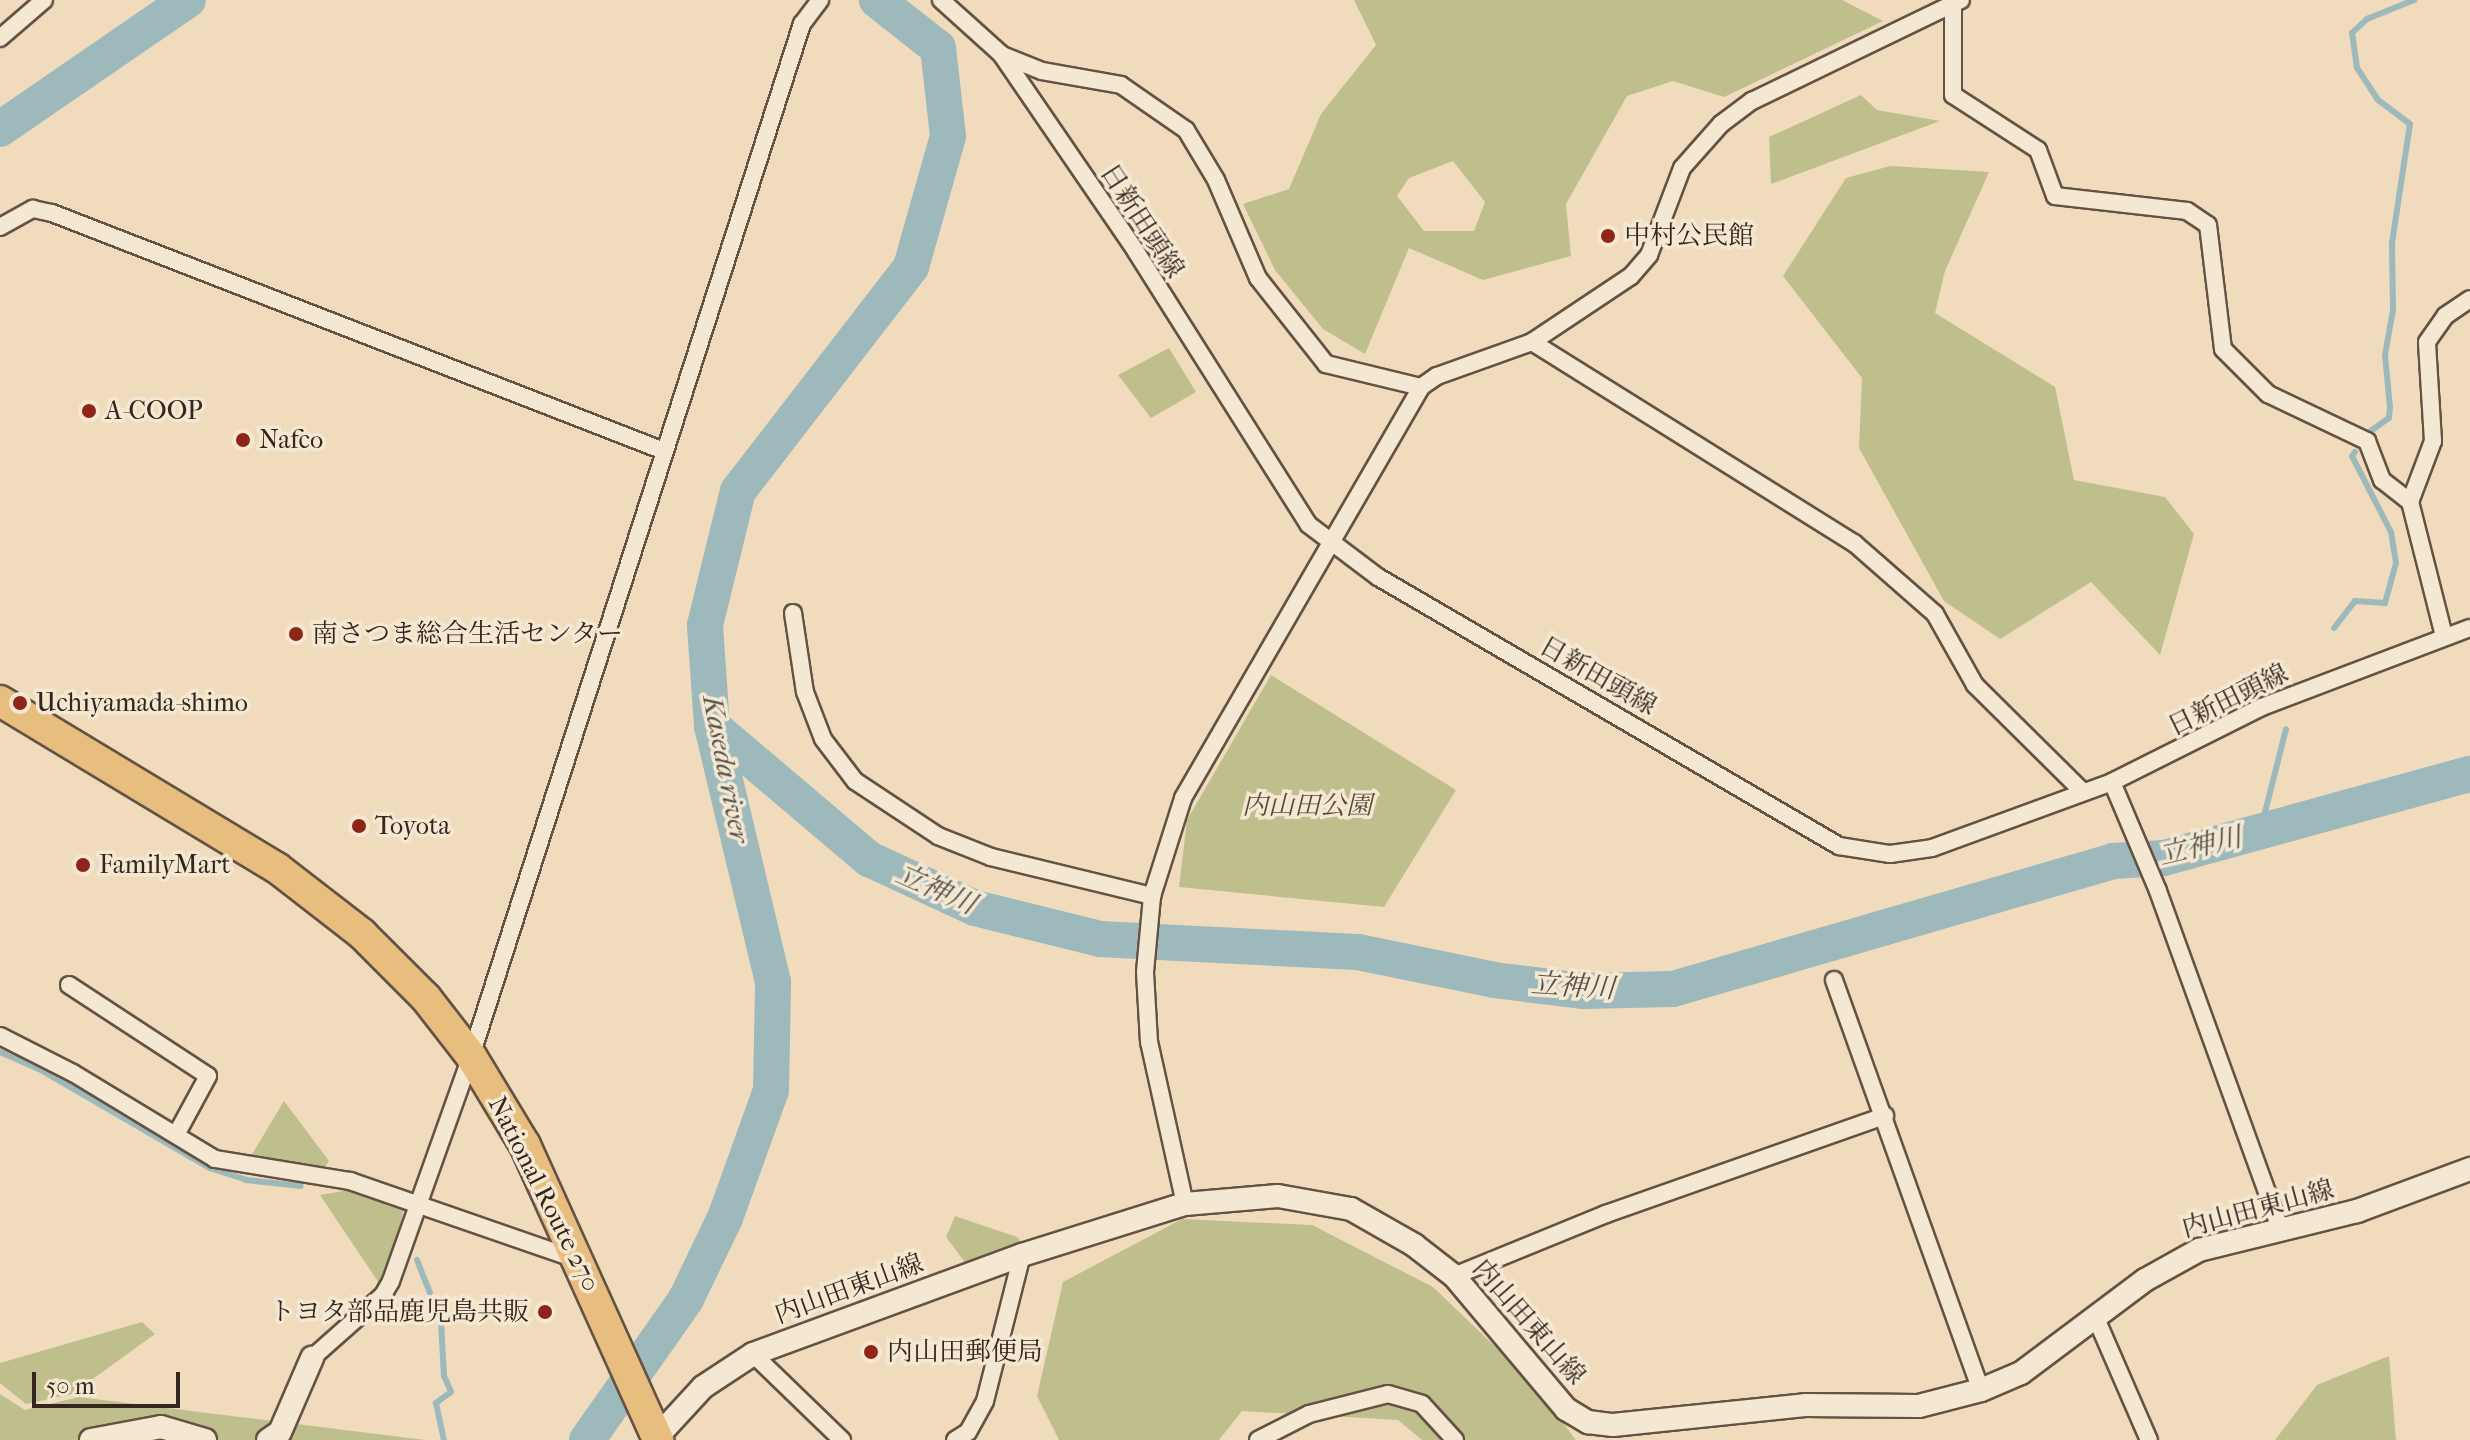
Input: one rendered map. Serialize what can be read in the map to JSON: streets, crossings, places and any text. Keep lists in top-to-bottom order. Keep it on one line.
{"streets":{"highway":["National Route 270"],"street":["日新田頭線","内山田東山線"]},"crossings":[["National Route 270","内山田東山線"]],"water":["Kaseda river","立神川"],"parks":["内山田公園"],"places":["中村公民館","A-COOP","Nafco","南さつま総合生活センター","Uchiyamada-shimo","Toyota","FamilyMart","トヨタ部品鹿児島共販","内山田郵便局"],"scale_bar":"50 m"}
